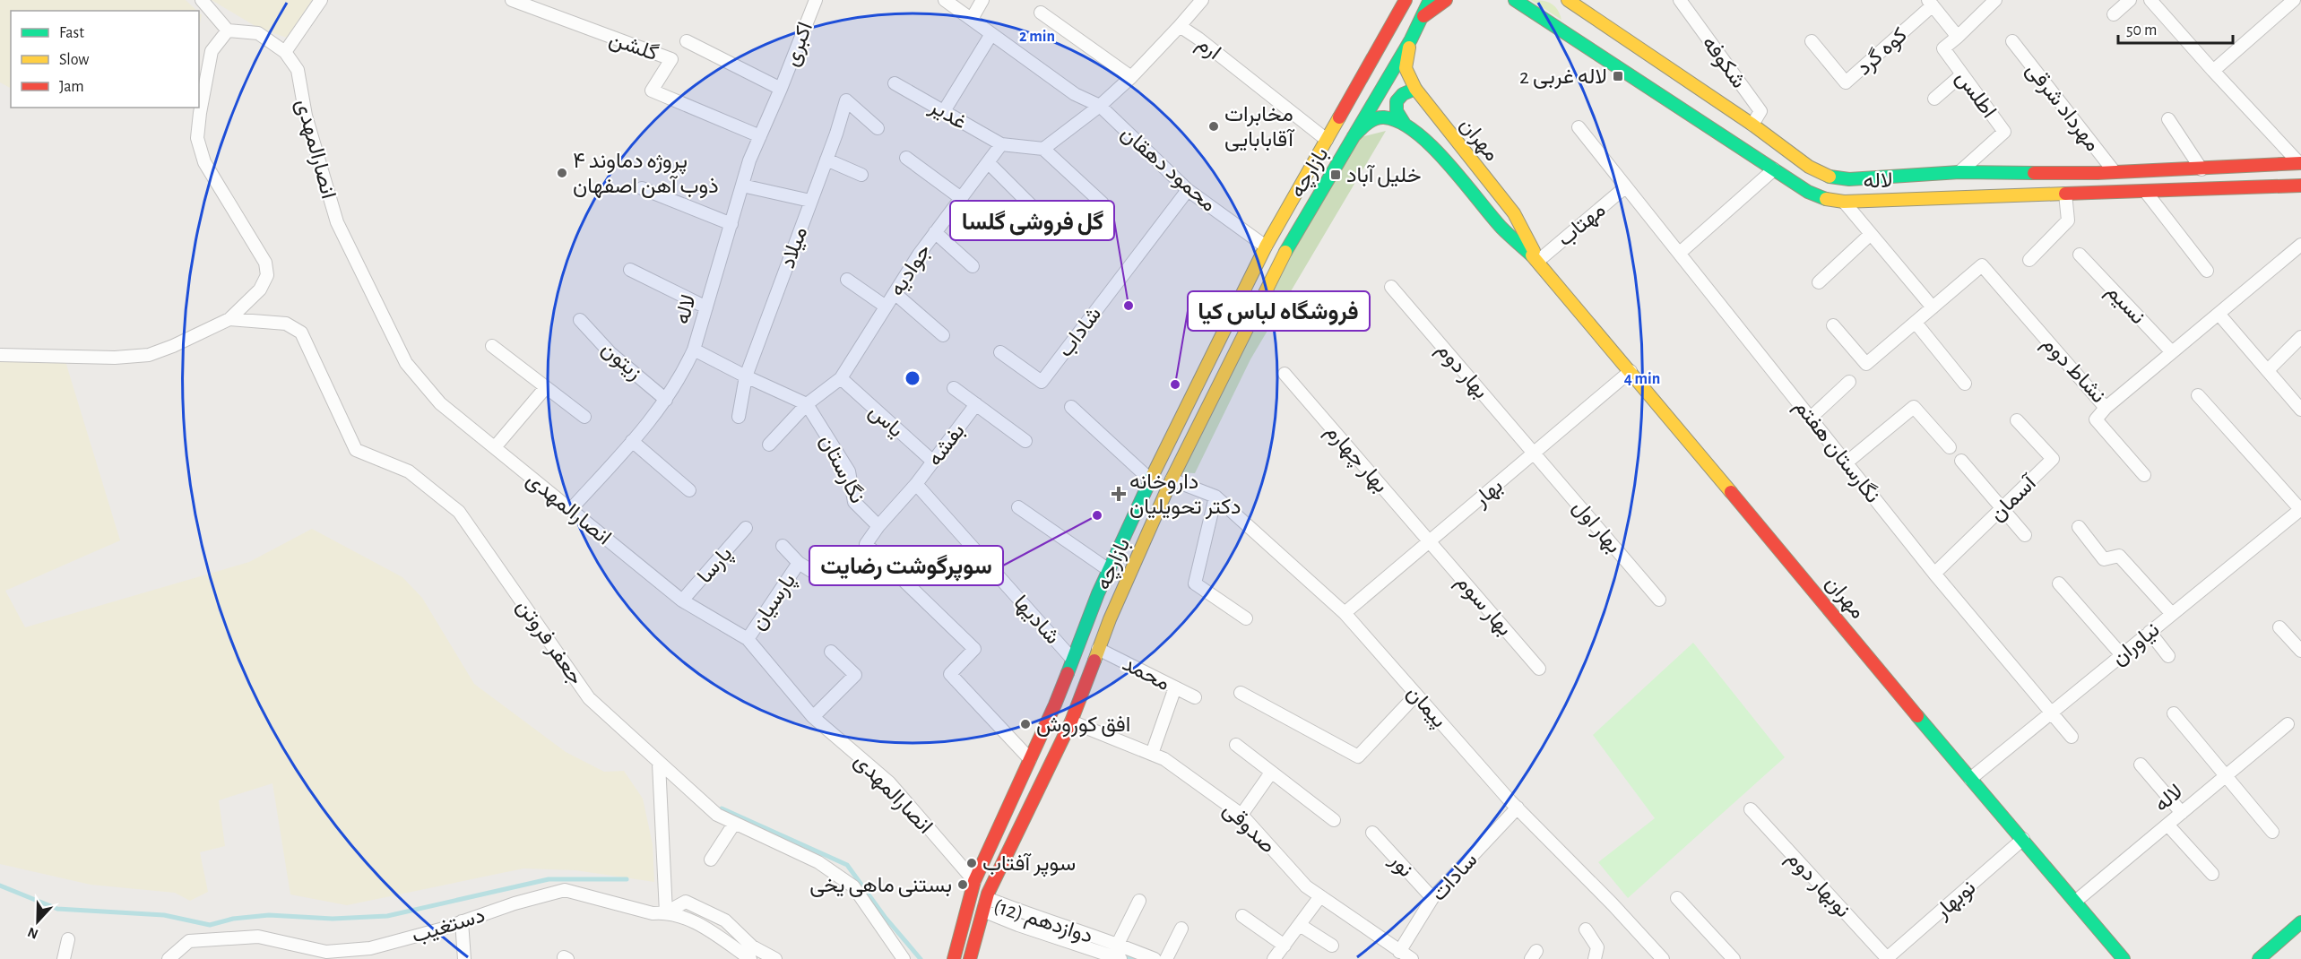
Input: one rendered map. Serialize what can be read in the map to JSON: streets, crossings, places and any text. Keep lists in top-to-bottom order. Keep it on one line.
{"streets":{"main road":["مهران","بازارچه","لاله"],"street":["اکبری","گلشن","ارم","کوه گرد","شکوفه","اطلس","مهرداد شرقی","غدیر","انصارالمهدی","محمود دهقان","مهتاب","میلاد","جوادیه","نسیم","شاداب","زیتون","نشاط دوم","بهار دوم","یاس","بفشه","نگارستان هفتم","بهار چهارم","نگارستان","بهار","آسمان","بهار اول","پارسا","پارسیان","بهار سوم","شادیها","جعفر فروتن","نیاوران","محمد","پیمان","صدوقی","نور","سادات","نوبهار دوم","نوبهار","دوازدهم (12)","دستغیب"]},"crossings":[["اکبری","لاله"],["گلشن","لاله"],["ارم","محمود دهقان"],["ارم","بازارچه"],["کوه گرد","اطلس"],["شکوفه","لاله"],["اطلس","لاله"],["مهرداد شرقی","لاله"],["غدیر","جوادیه"],["مهران","بازارچه"],["مهران","لاله"],["مهران","مهتاب"],["مهران","بهار"],["مهران","نیاوران"],["مهران","نوبهار"],["انصارالمهدی","بازارچه"],["انصارالمهدی","لاله"],["انصارالمهدی","پارسا"],["انصارالمهدی","پارسیان"],["محمود دهقان","بازارچه"],["محمود دهقان","شاداب"],["بازارچه","نگارستان"],["بازارچه","شادیها"],["بازارچه","محمد"],["بازارچه","پیمان"],["بازارچه","صدوقی"],["بازارچه","دوازدهم (12)"],["لاله","زیتون"],["مهتاب","نگارستان هفتم"],["جوادیه","یاس"],["جوادیه","نگارستان"],["نسیم","نشاط دوم"],["بهار دوم","بهار"],["بهار دوم","بهار اول"],["یاس","بفشه"],["بفشه","نگارستان"],["بفشه","شادیها"],["نگارستان هفتم","آسمان"],["نگارستان هفتم","نیاوران"],["بهار چهارم","بهار"],["بهار چهارم","بهار سوم"],["بهار","بهار اول"],["بهار","بهار سوم"],["بهار","پیمان"],["پیمان","سادات"],["صدوقی","سادات"],["نور","سادات"],["نوبهار دوم","نوبهار"]],"places":{"transit":["لاله غربی 2","خلیل آباد"],"other":["مخابرات آقابابایی","پروژه دماوند ۴ ذوب آهن اصفهان","گل فروشی گلسا","فروشگاه لباس کیا","سوپرگوشت رضایت","افق کوروش","سوپر آفتاب","بستنی ماهی یخی"],"health":["داروخانه دکتر تحویلیان"]},"legend":["Fast","Slow","Jam"],"scale_bar":"50 m","north":"bottom","rings":["2 min","4 min"]}
